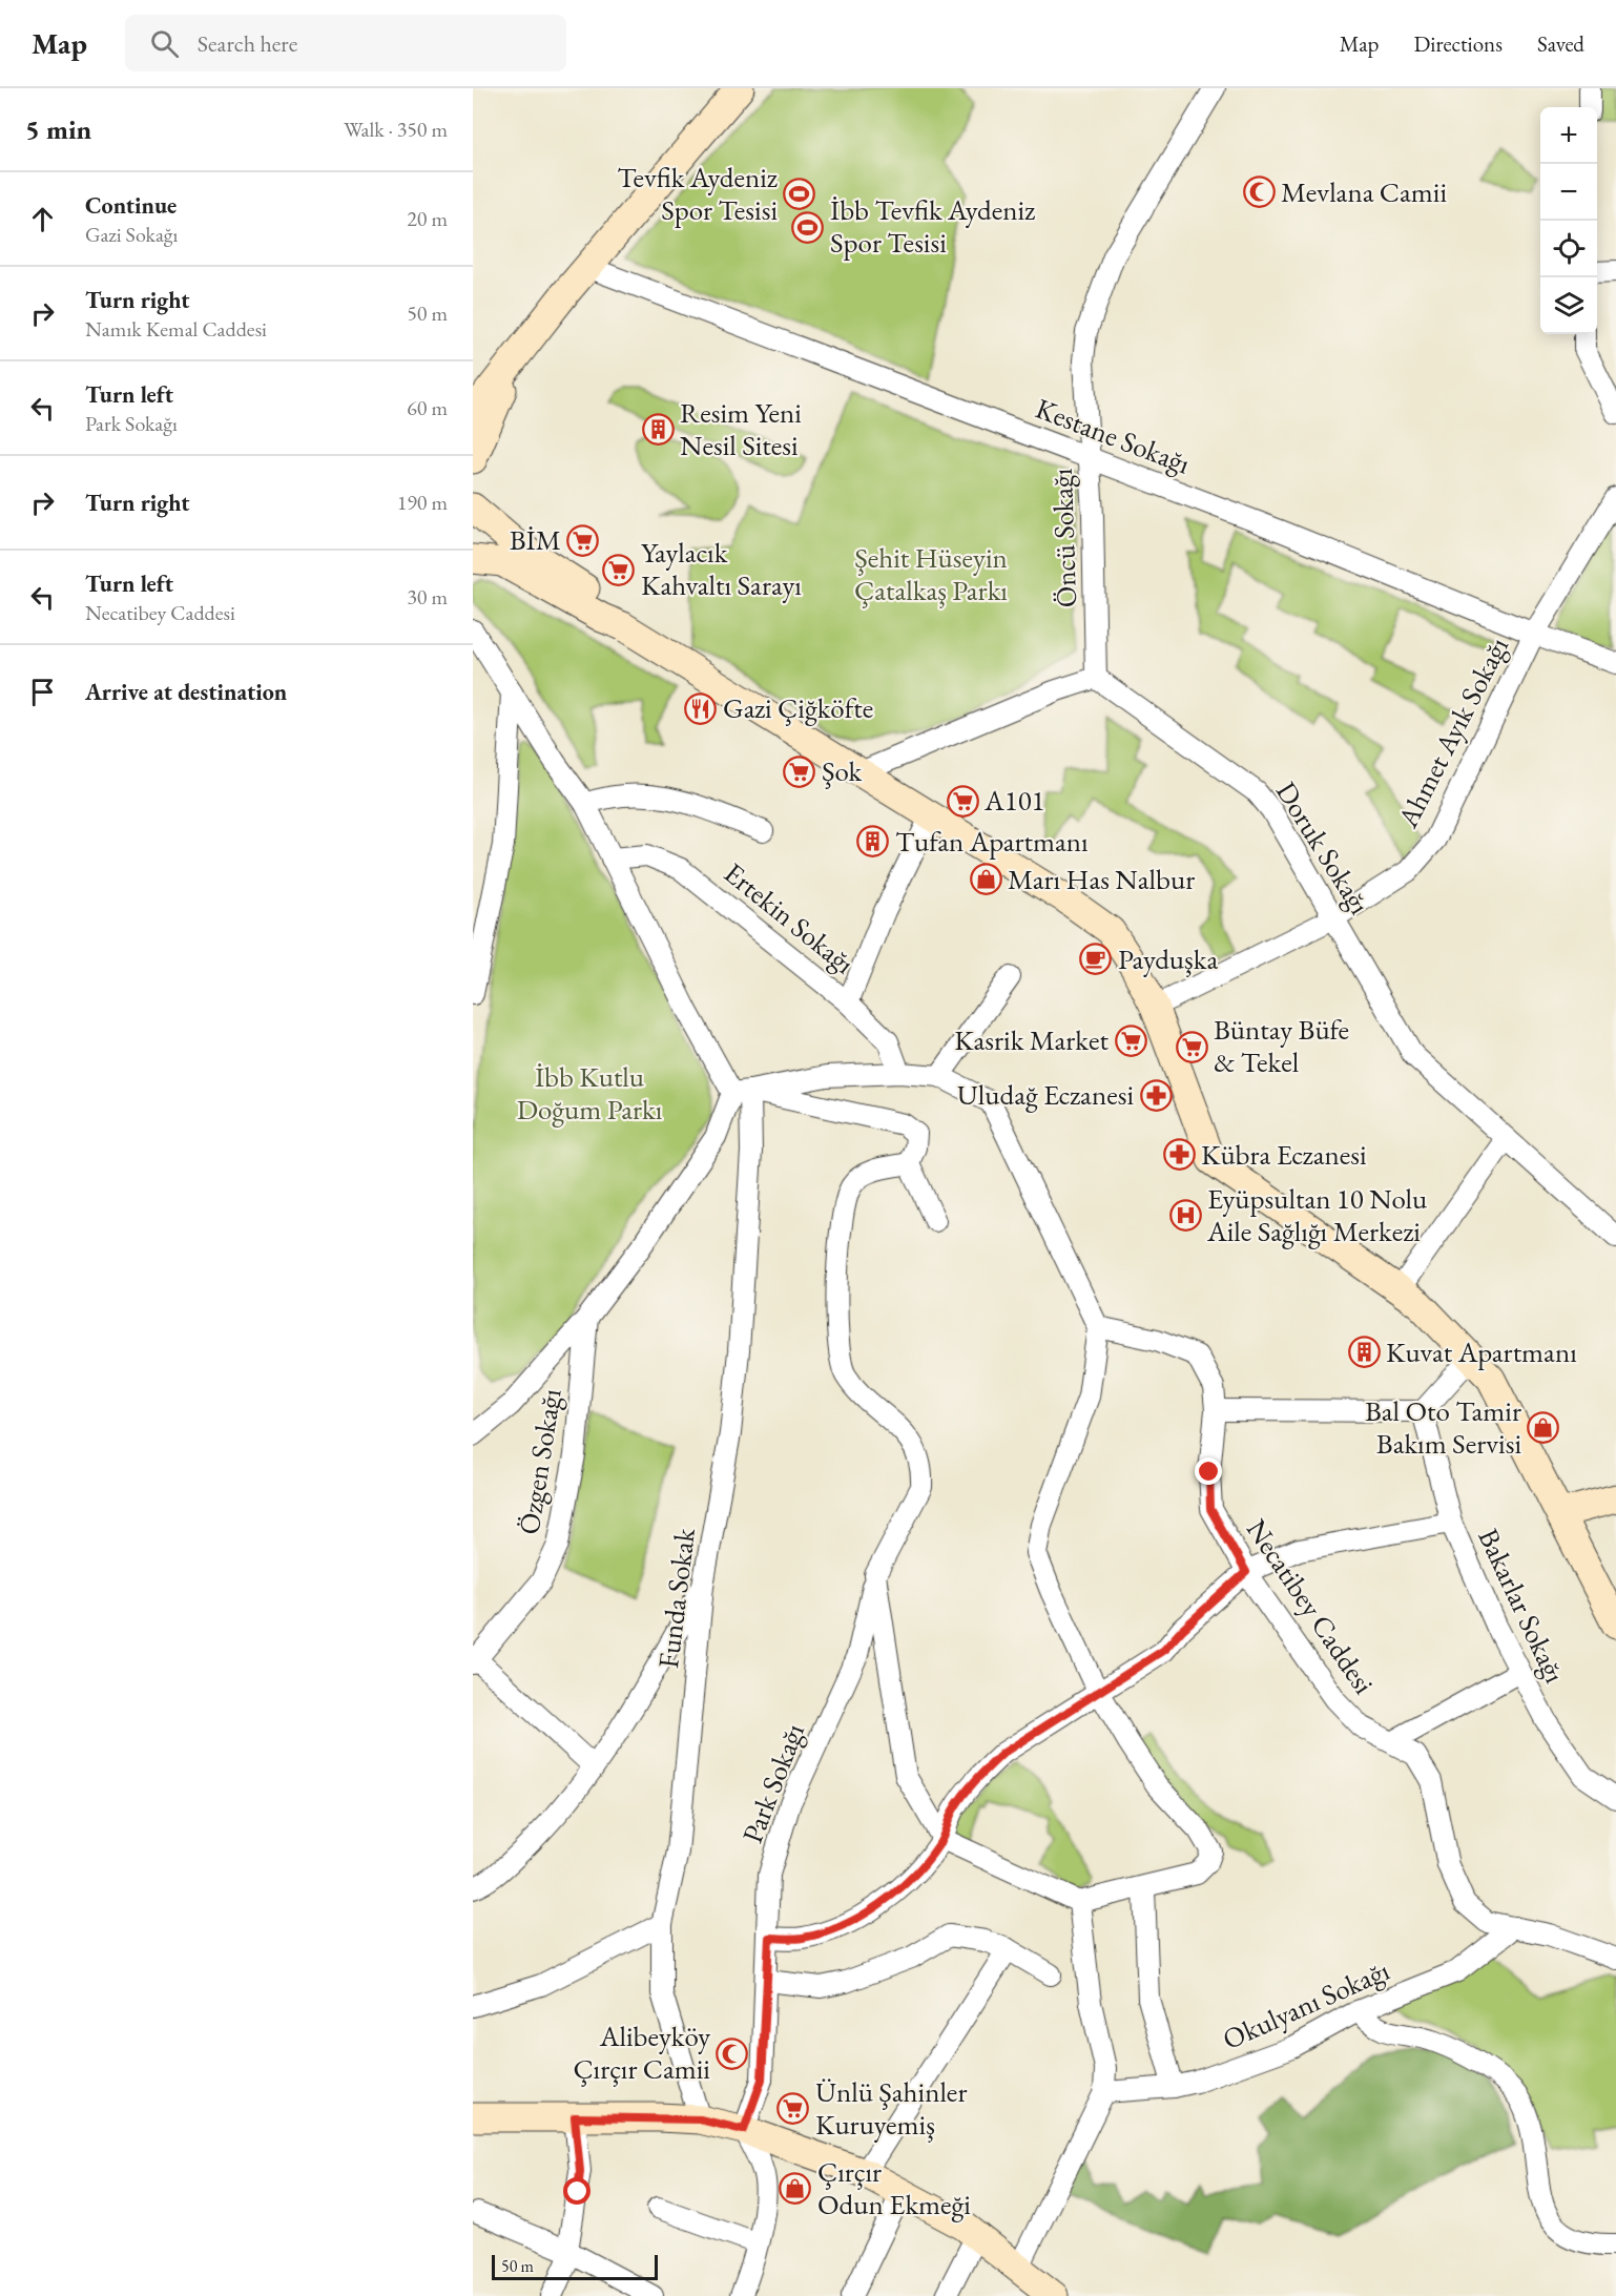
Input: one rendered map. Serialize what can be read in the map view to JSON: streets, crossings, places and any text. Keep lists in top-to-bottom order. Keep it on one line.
{"streets":{"street":["Kestane Sokağı","Öncü Sokağı","Ahmet Ayık Sokağı","Doruk Sokağı","Ertekin Sokağı","Özgen Sokağı","Funda Sokak","Bakarlar Sokağı","Necatibey Caddesi","Park Sokağı","Okulyanı Sokağı"]},"crossings":[["Kestane Sokağı","Öncü Sokağı"],["Kestane Sokağı","Ahmet Ayık Sokağı"],["Öncü Sokağı","Doruk Sokağı"],["Ahmet Ayık Sokağı","Doruk Sokağı"],["Necatibey Caddesi","Okulyanı Sokağı"]],"parks":["Şehit Hüseyin Çatalkaş Parkı","İbb Kutlu Doğum Parkı"],"places":{"mosque":["Mevlana Camii","Alibeyköy Çırçır Camii"],"sports":["Tevfik Aydeniz Spor Tesisi","İbb Tevfik Aydeniz Spor Tesisi"],"building":["Resim Yeni Nesil Sitesi","Tufan Apartmanı","Kuvat Apartmanı"],"supermarket":["BİM","Yaylacık Kahvaltı Sarayı","Şok","A101","Kasrik Market","Büntay Büfe & Tekel","Ünlü Şahinler Kuruyemiş"],"restaurant":["Gazi Çiğköfte"],"shop":["Marı Has Nalbur","Bal Oto Tamir Bakım Servisi","Çırçır Odun Ekmeği"],"cafe":["Payduşka"],"pharmacy":["Uludağ Eczanesi","Kübra Eczanesi"],"hospital":["Eyüpsultan 10 Nolu Aile Sağlığı Merkezi"]},"scale_bar":"50 m","page":{"header":"Map","search":"Search here","nav":["Map","Directions","Saved"],"heading":["5 min","Walk · 350 m"],"map_buttons":["+","−"],"list":[["Continue","Gazi Sokağı","20 m"],["Turn right","Namık Kemal Caddesi","50 m"],["Turn left","Park Sokağı","60 m"],["Turn right","190 m"],["Turn left","Necatibey Caddesi","30 m"],"Arrive at destination"],"scale":"50 m"}}
